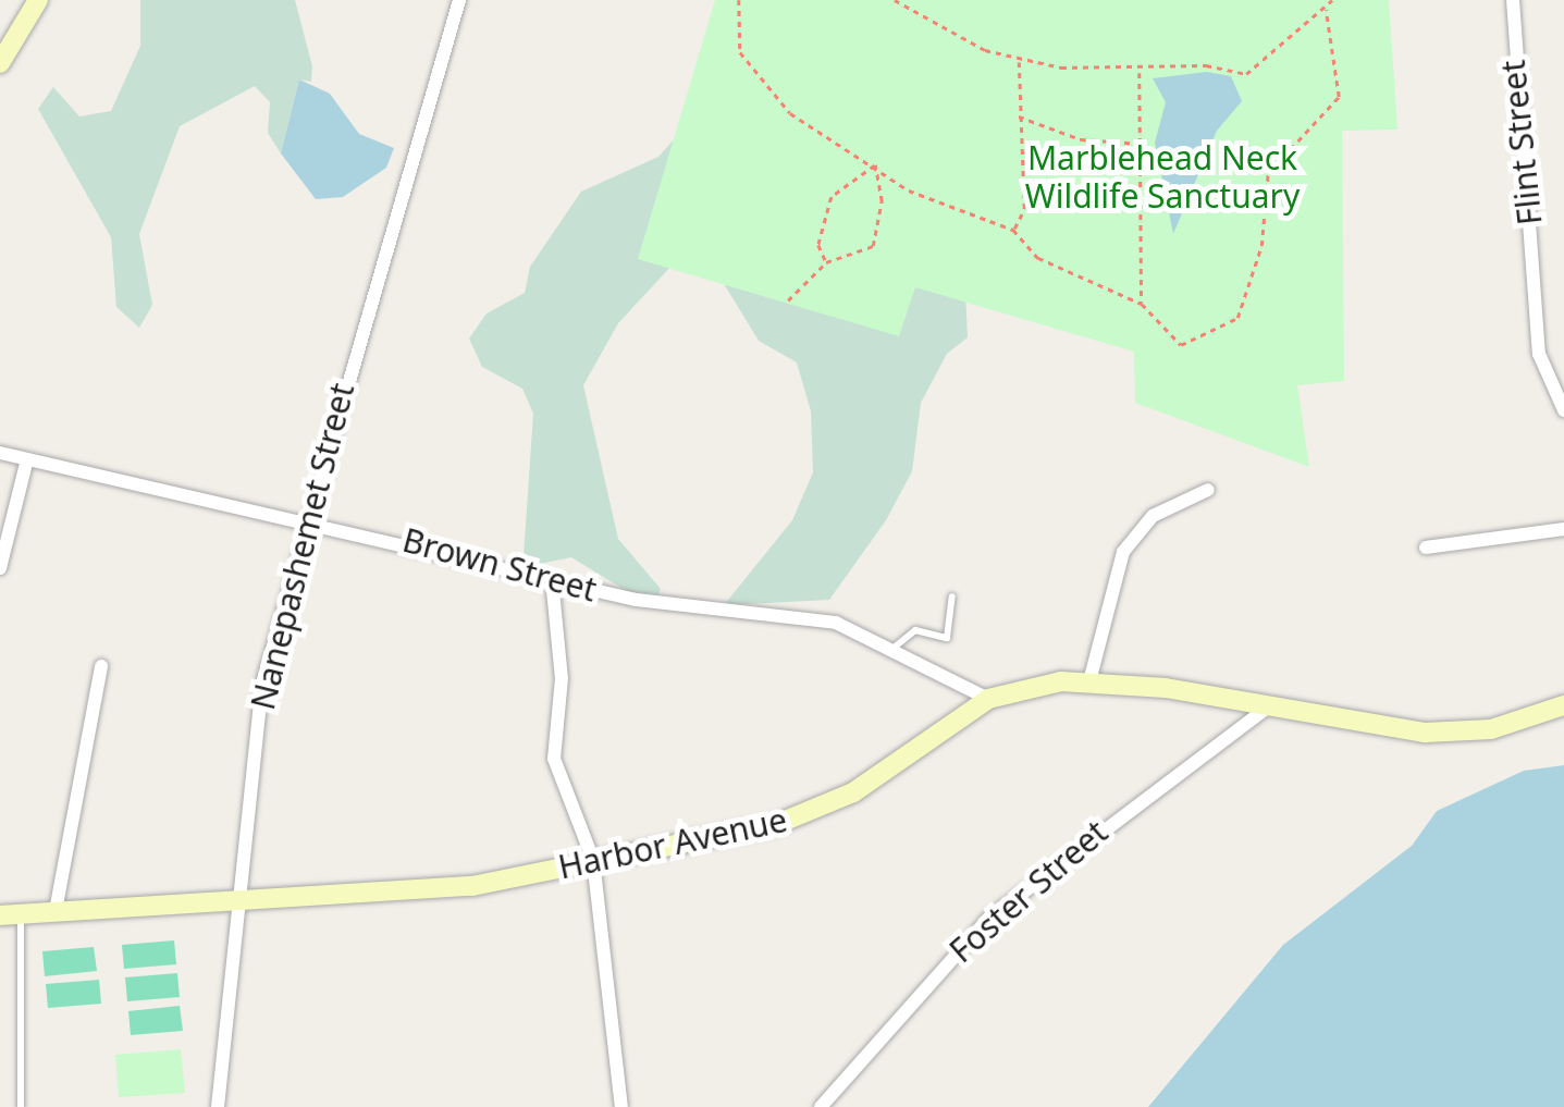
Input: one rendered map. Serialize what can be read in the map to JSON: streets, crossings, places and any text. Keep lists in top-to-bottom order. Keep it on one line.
{"streets":{"main road":["Harbor Avenue"],"street":["Flint Street","Nanepashemet Street","Brown Street","Foster Street"]},"crossings":[["Nanepashemet Street","Brown Street"],["Nanepashemet Street","Harbor Avenue"],["Brown Street","Harbor Avenue"],["Harbor Avenue","Foster Street"]],"parks":["Marblehead Neck Wildlife Sanctuary"]}
